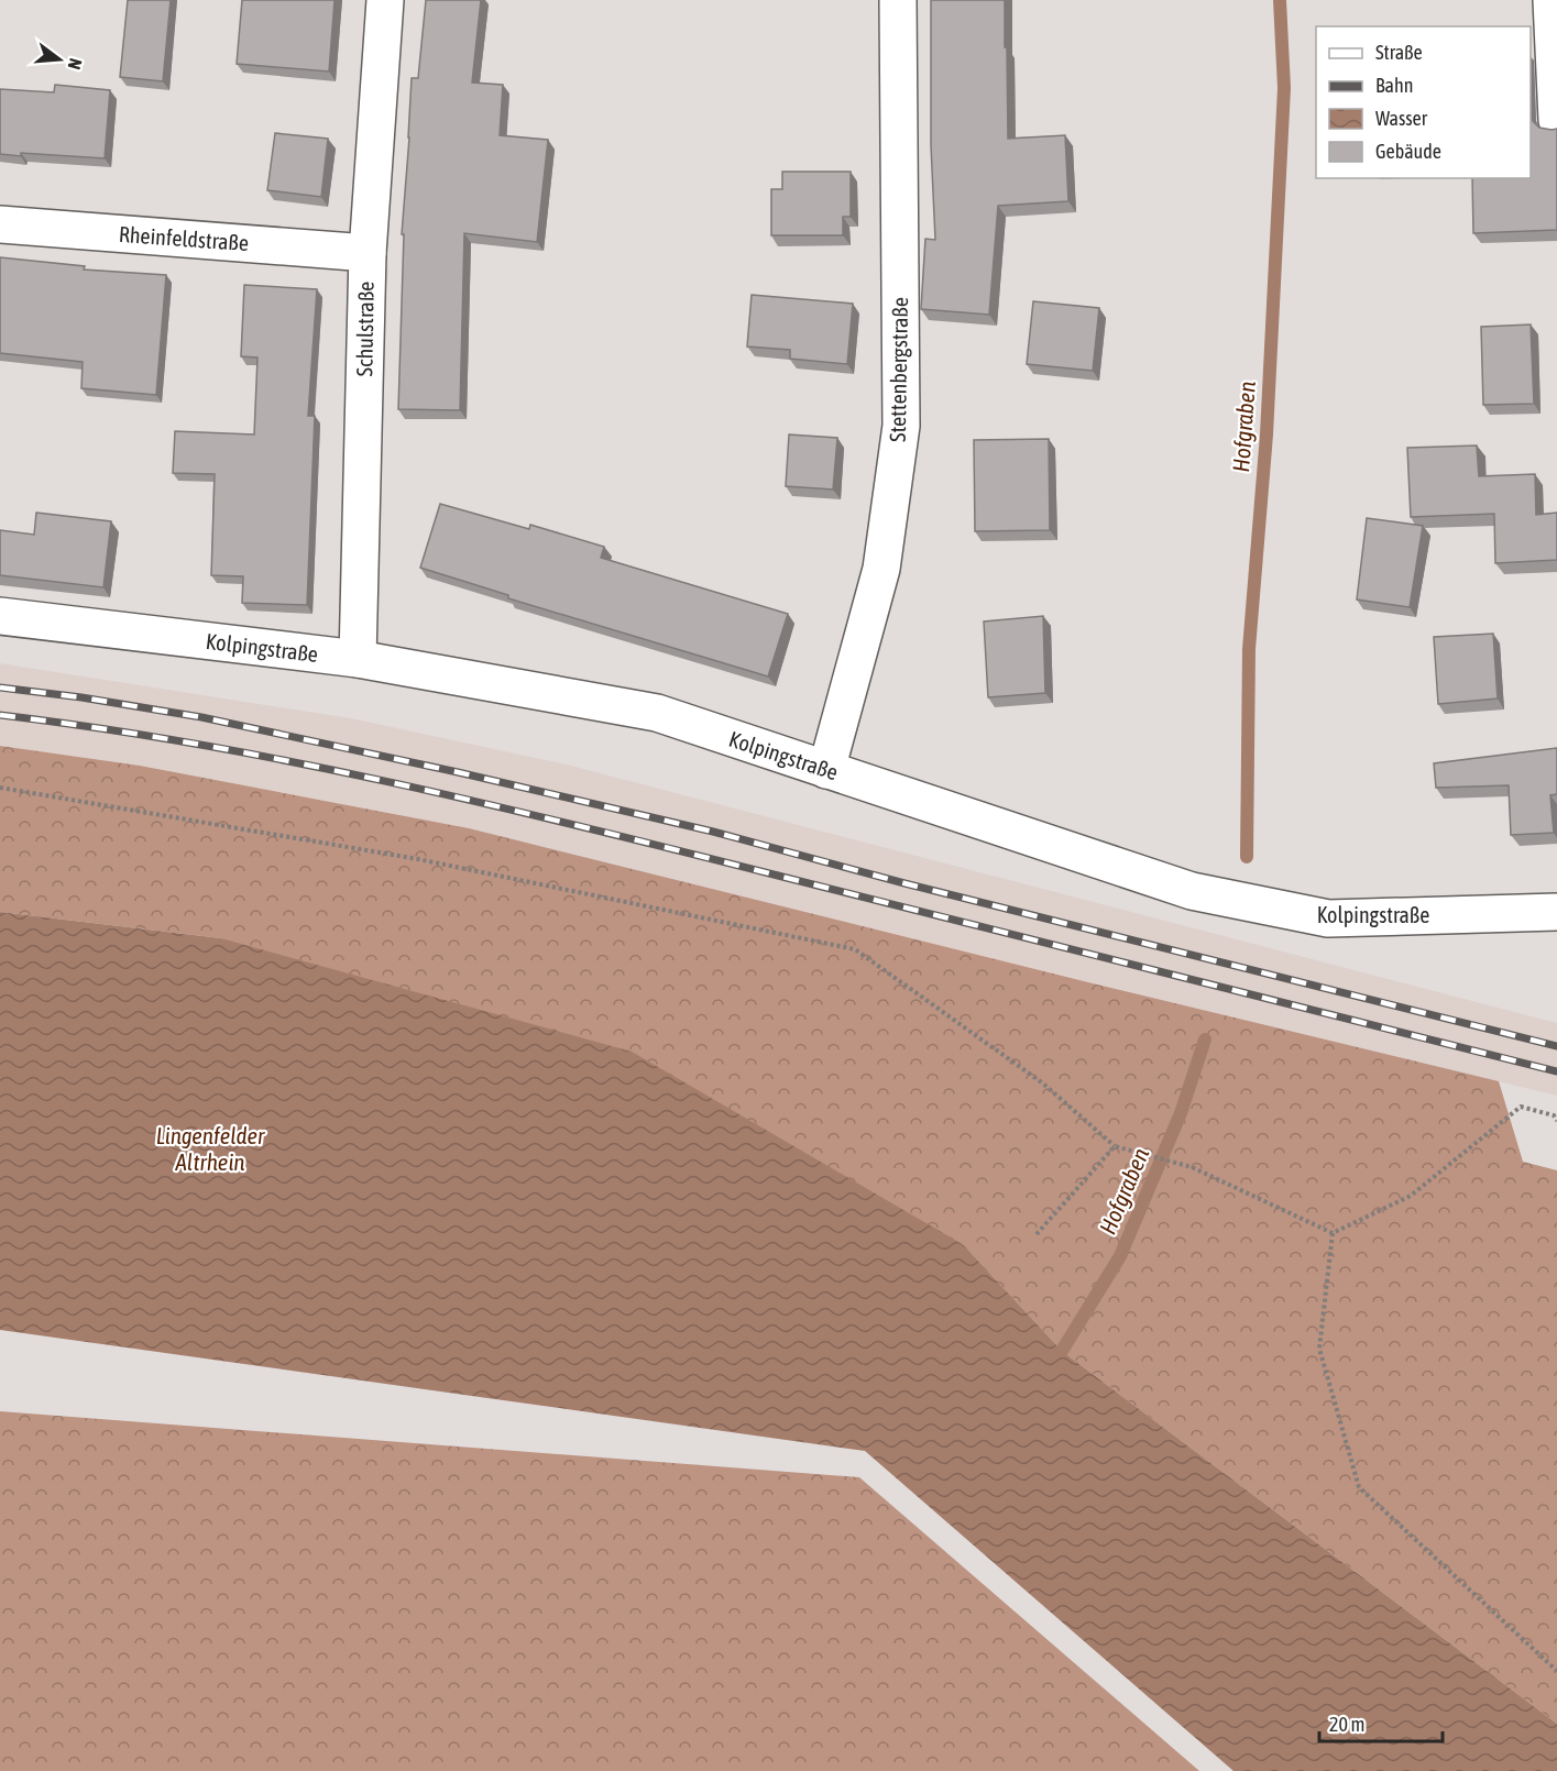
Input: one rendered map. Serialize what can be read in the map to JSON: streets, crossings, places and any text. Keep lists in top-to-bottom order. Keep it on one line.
{"streets":{"street":["Rheinfeldstraße","Schulstraße","Stettenbergstraße","Kolpingstraße"]},"crossings":[["Rheinfeldstraße","Schulstraße"],["Schulstraße","Kolpingstraße"],["Stettenbergstraße","Kolpingstraße"]],"water":["Hofgraben","Lingenfelder Altrhein"],"legend":["Straße","Bahn","Wasser","Gebäude"],"scale_bar":"20 m","north":"right"}
